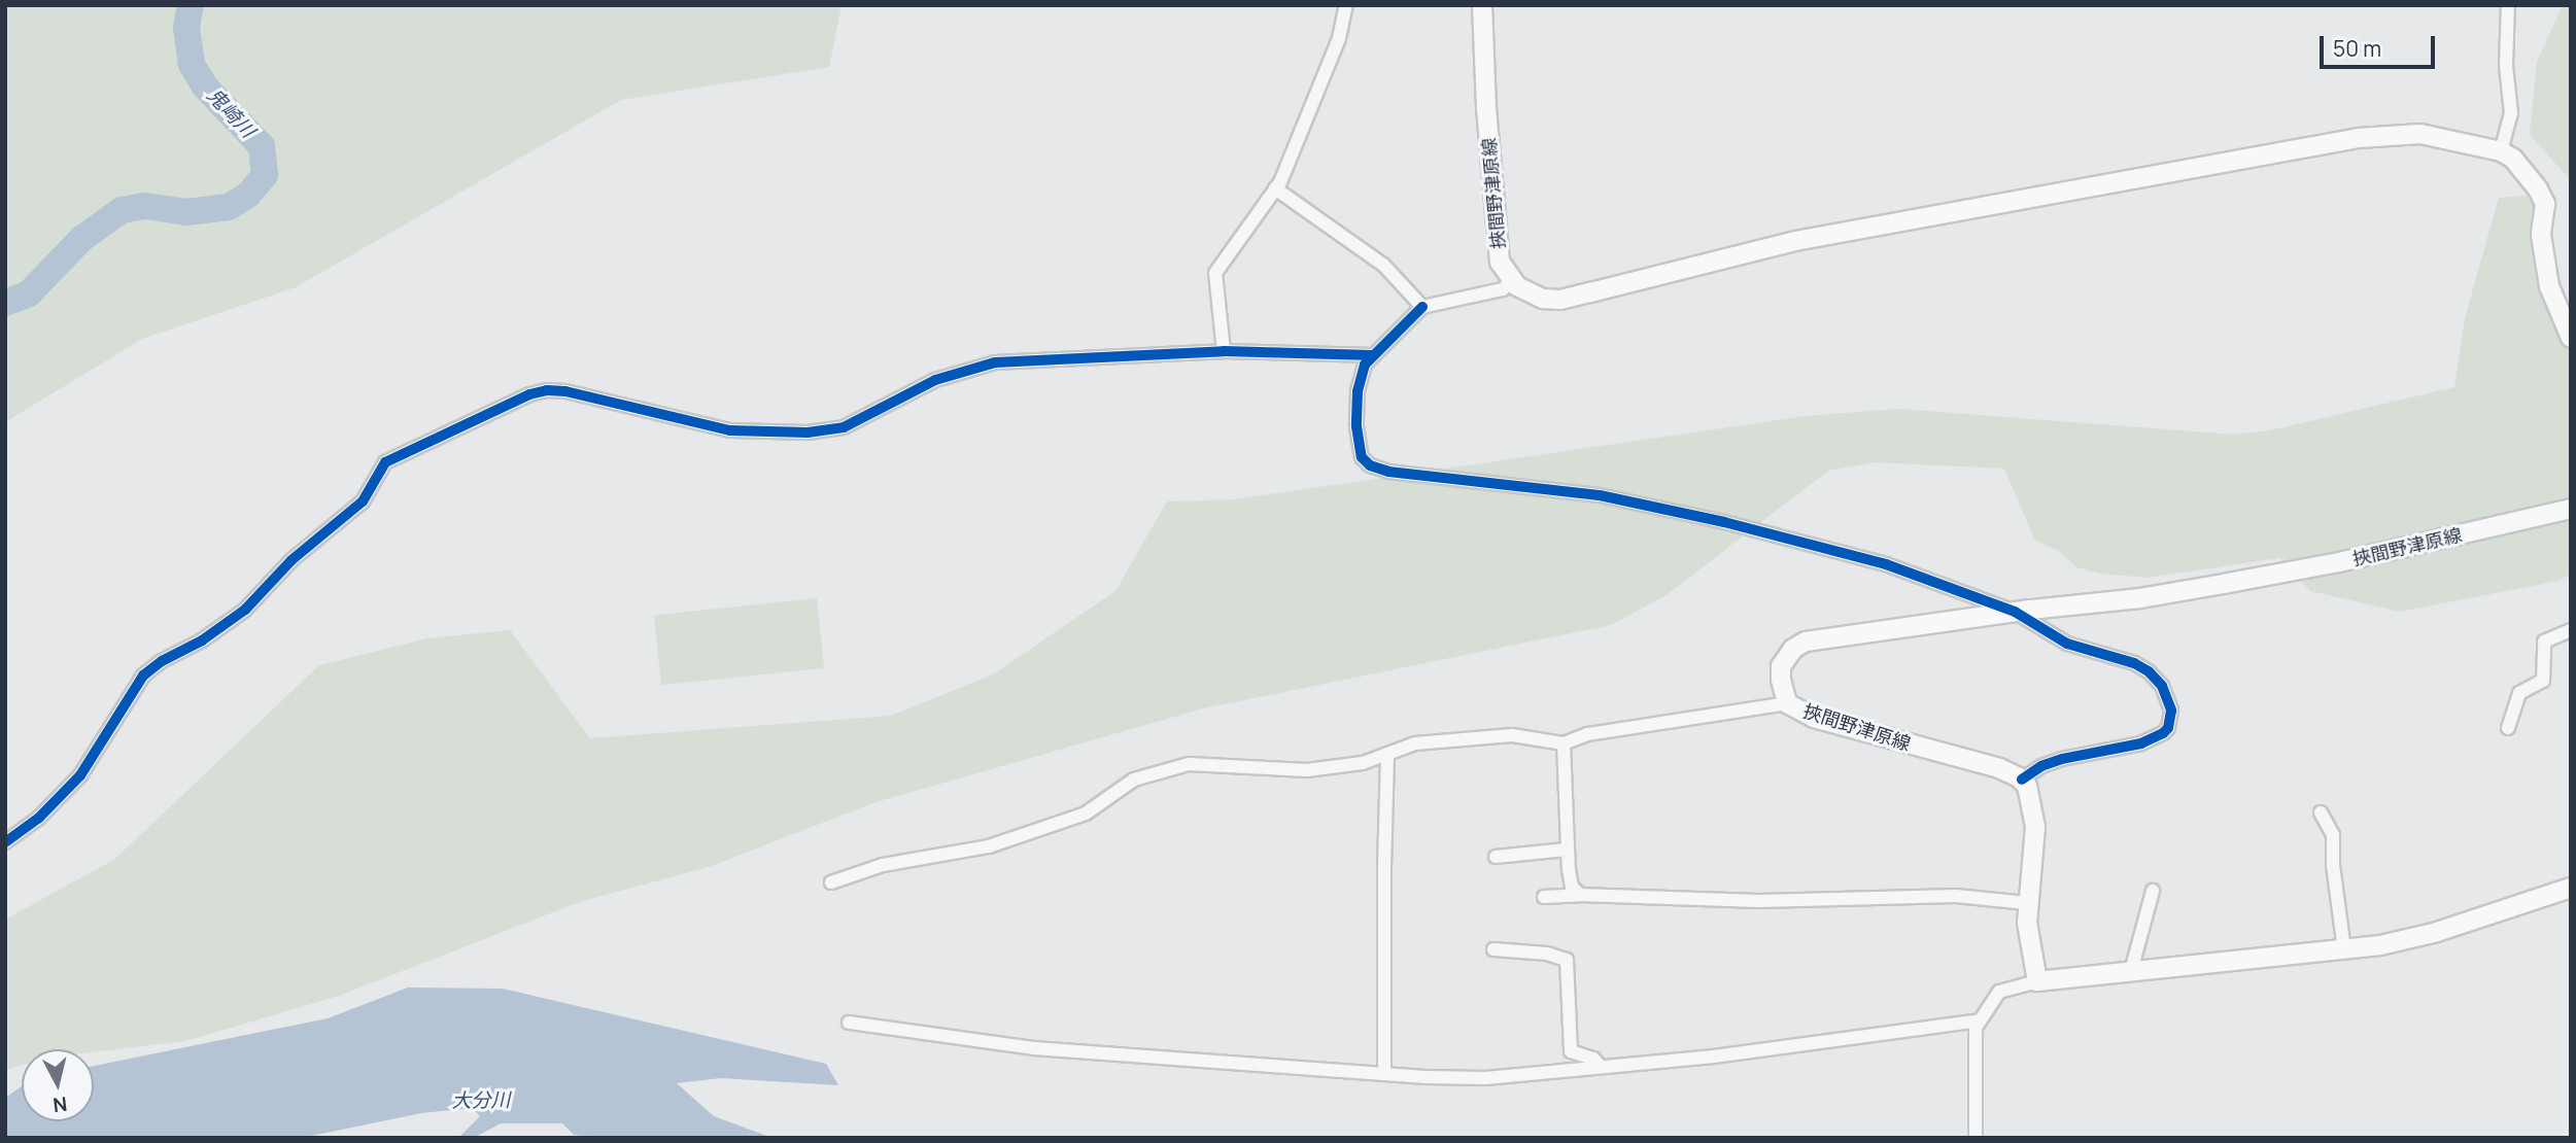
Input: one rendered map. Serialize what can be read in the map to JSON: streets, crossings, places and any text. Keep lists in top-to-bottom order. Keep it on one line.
{"streets":{"main road":["挾間野津原線"]},"water":["鬼崎川","大分川"],"scale_bar":"50 m","north":"bottom"}
